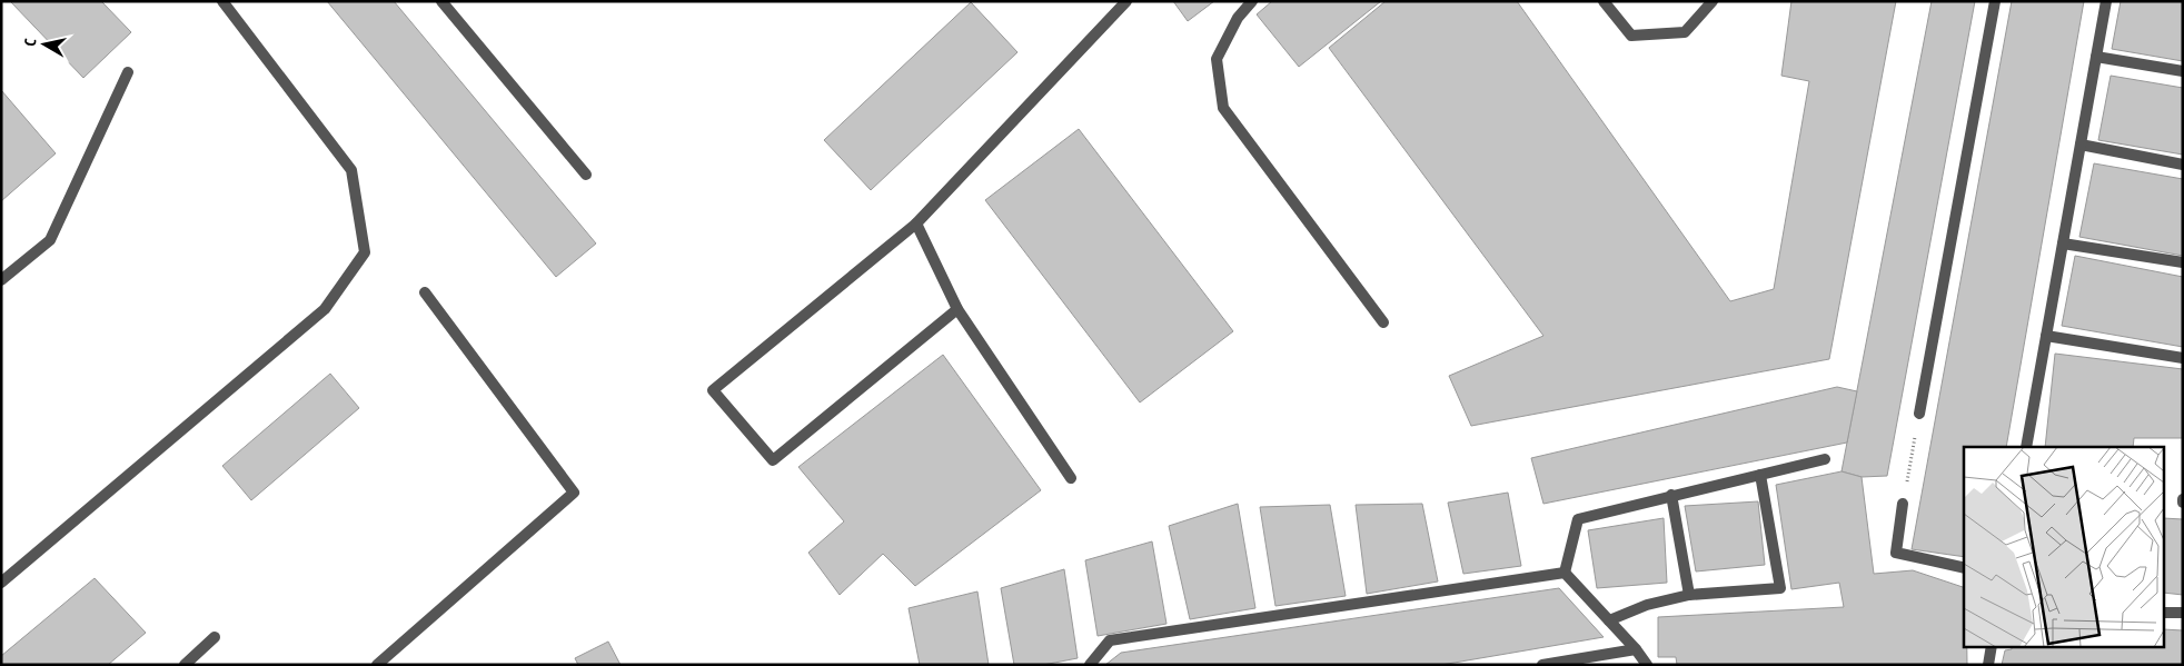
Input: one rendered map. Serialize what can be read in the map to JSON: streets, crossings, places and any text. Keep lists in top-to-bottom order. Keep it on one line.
{"north":"left"}
